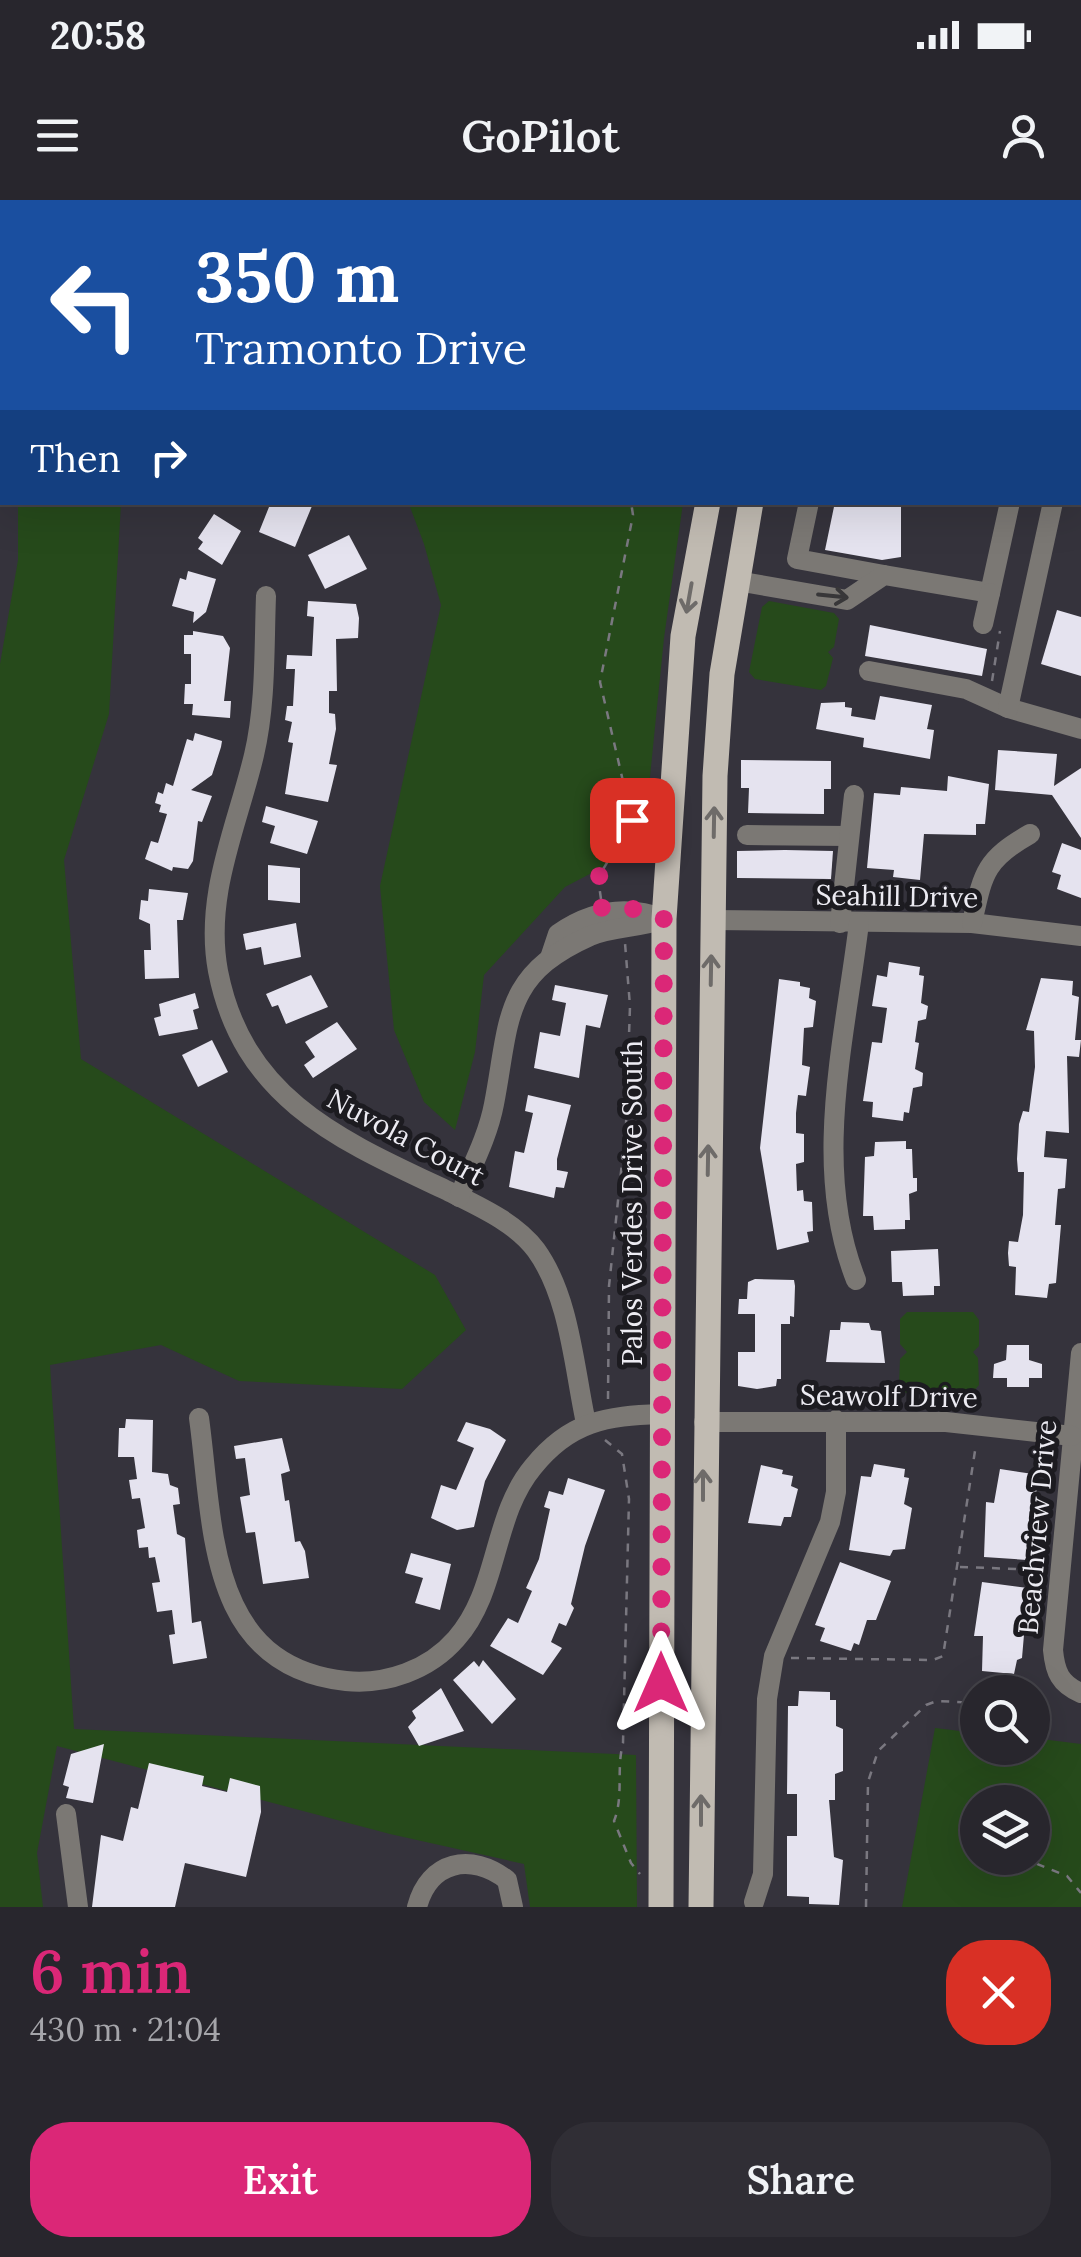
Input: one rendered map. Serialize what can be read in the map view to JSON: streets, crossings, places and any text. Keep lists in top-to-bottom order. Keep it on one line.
{"streets":{"main road":["Palos Verdes Drive South"],"street":["Seahill Drive","Nuvola Court","Seawolf Drive","Beachview Drive"]},"crossings":[["Seawolf Drive","Beachview Drive"]],"page":{"status":"20:58","header":"GoPilot","turn":["350 m","Tramonto Drive"],"then":"Then","heading":["6 min","430 m · 21:04"],"buttons":["Exit","Share"]}}
